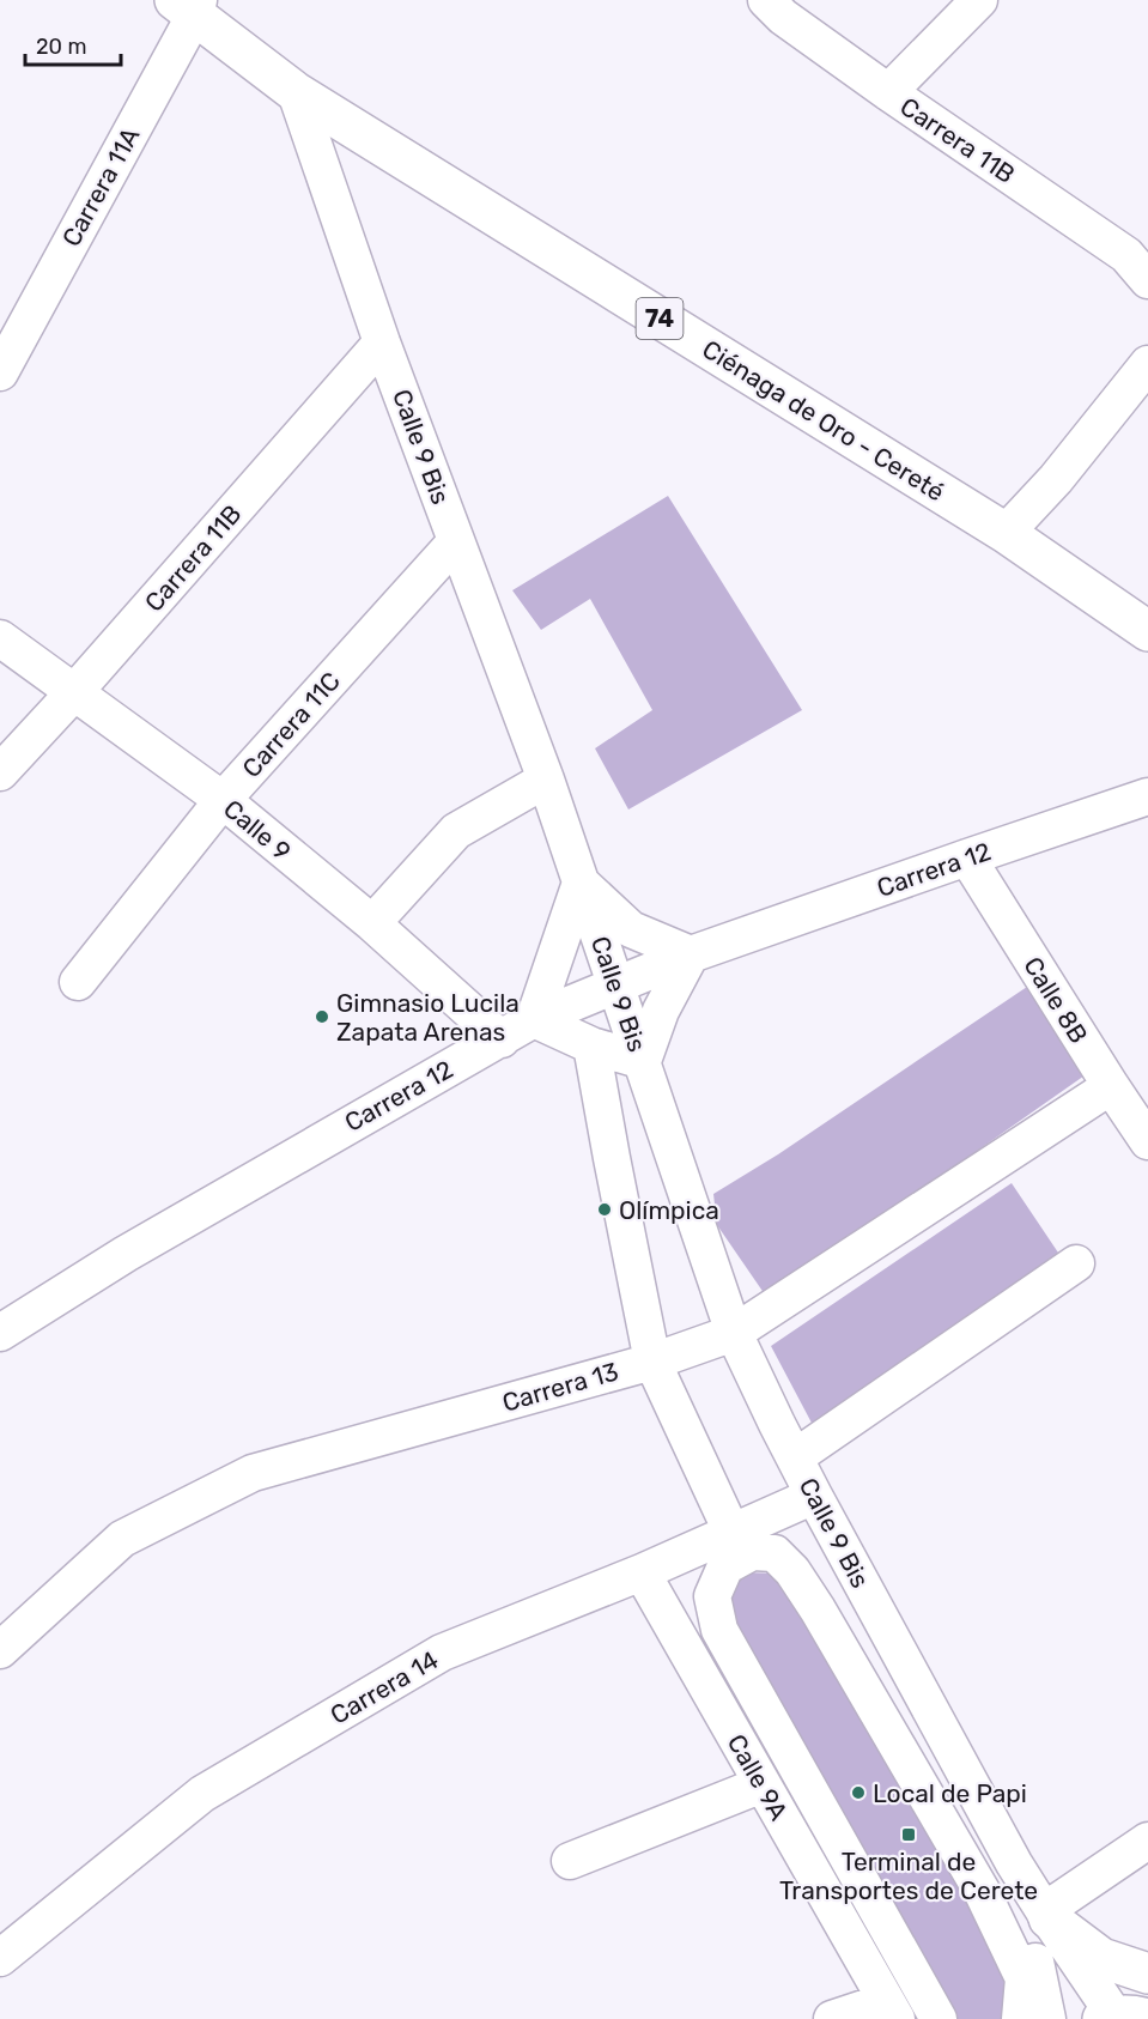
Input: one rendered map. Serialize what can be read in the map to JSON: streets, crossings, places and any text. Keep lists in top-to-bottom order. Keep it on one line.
{"streets":{"main road":["74","Ciénaga de Oro - Cereté"],"street":["Carrera 11B","Carrera 11A","Calle 9 Bis","Carrera 11C","Calle 9","Carrera 12","Calle 8B","Carrera 13","Carrera 14","Calle 9A"]},"crossings":[["Carrera 11B","Calle 9 Bis"],["Carrera 11B","Calle 9"],["Carrera 11A","Ciénaga de Oro - Cereté"],["Ciénaga de Oro - Cereté","Calle 9 Bis"],["Calle 9 Bis","Carrera 11C"],["Calle 9 Bis","Carrera 12"],["Calle 9 Bis","Carrera 13"],["Calle 9 Bis","Carrera 14"],["Carrera 11C","Calle 9"],["Calle 9","Carrera 12"],["Carrera 12","Calle 8B"],["Calle 8B","Carrera 13"],["Carrera 14","Calle 9A"]],"places":{"other":["Gimnasio Lucila Zapata Arenas","Olímpica","Local de Papi"],"transit":["Terminal de Transportes de Cerete"]},"scale_bar":"20 m"}
